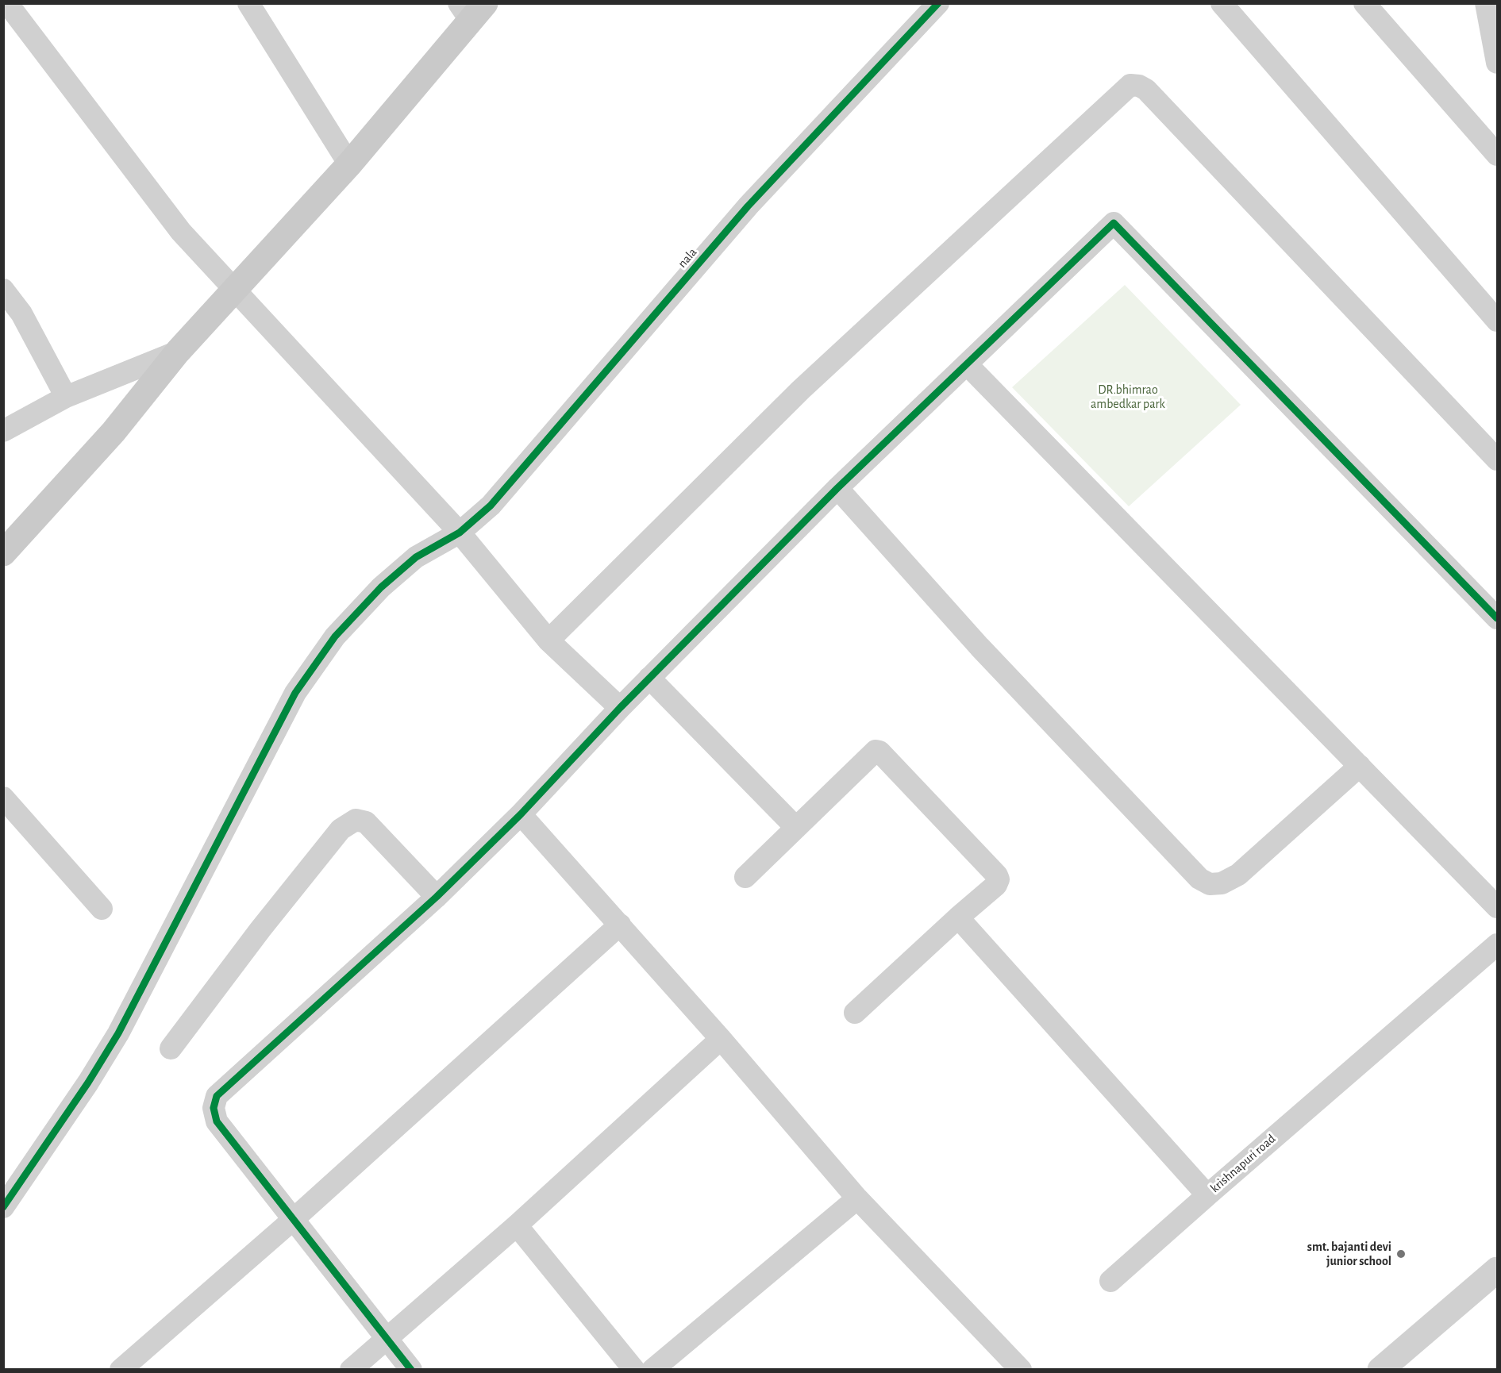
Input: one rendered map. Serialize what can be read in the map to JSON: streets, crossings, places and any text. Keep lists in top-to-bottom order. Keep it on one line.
{"streets":{"street":["nala","krishnapuri road"]},"parks":["DR.bhimrao ambedkar park"],"places":["smt. bajanti devi junior school"]}
